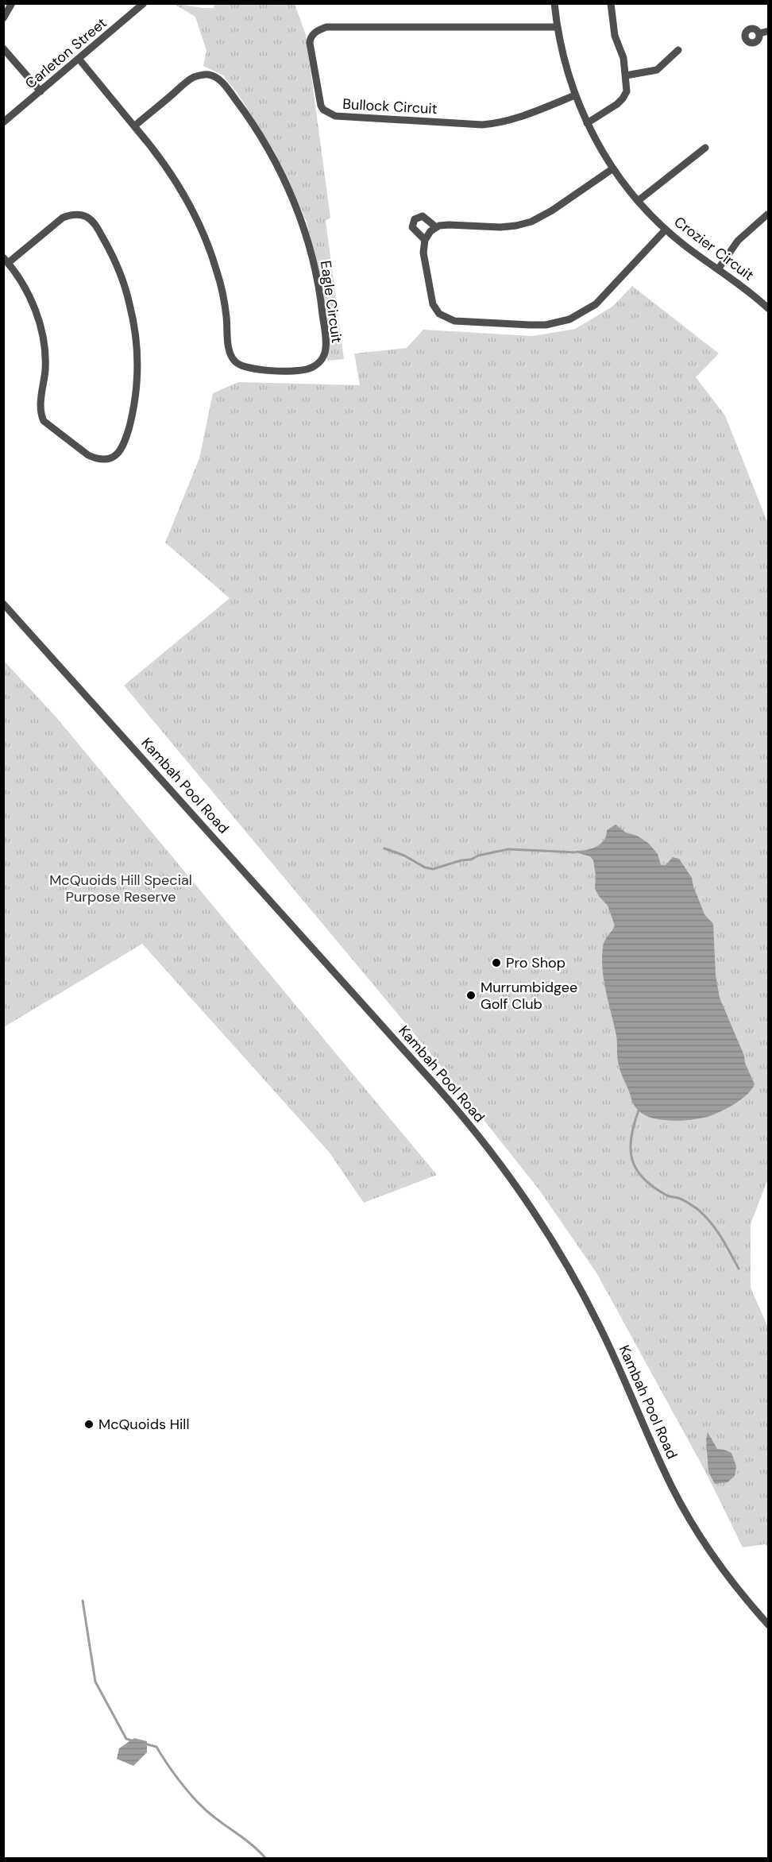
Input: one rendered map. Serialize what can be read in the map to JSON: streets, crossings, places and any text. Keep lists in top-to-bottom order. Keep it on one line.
{"streets":{"street":["Carleton Street","Bullock Circuit","Crozier Circuit","Eagle Circuit","Kambah Pool Road"]},"crossings":[["Carleton Street","Eagle Circuit"],["Bullock Circuit","Crozier Circuit"]],"parks":["McQuoids Hill Special Purpose Reserve"],"places":["Pro Shop","Murrumbidgee Golf Club","McQuoids Hill"]}
